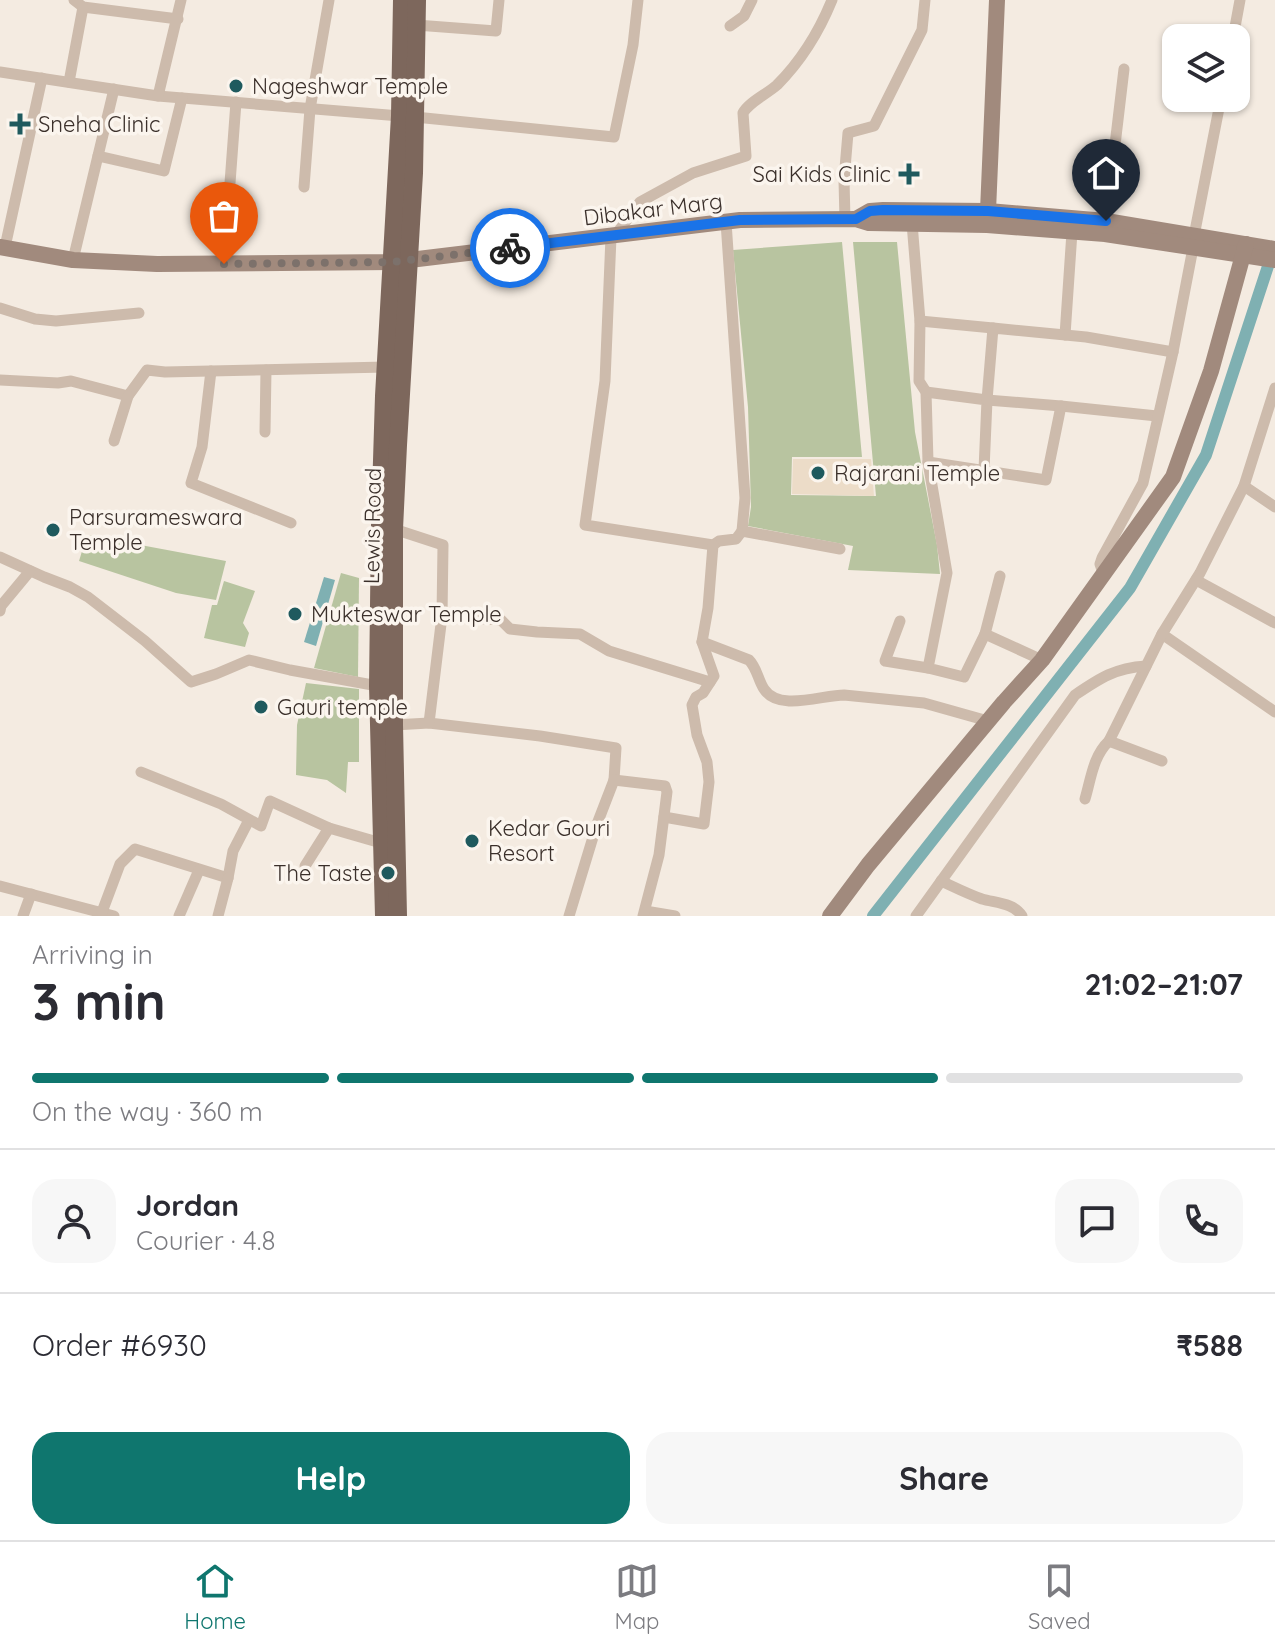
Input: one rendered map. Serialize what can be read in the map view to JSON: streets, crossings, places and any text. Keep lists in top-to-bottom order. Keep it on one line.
{"streets":{"main road":["Dibakar Marg","Lewis Road"]},"places":{"other":["Nageshwar Temple","Rajarani Temple","Parsurameswara Temple","Mukteswar Temple","Gauri temple","Kedar Gouri Resort","The Taste"],"health":["Sneha Clinic","Sai Kids Clinic"]},"page":{"heading":["3 min","Arriving in","21:02–21:07"],"panel":["Jordan","Courier · 4.8","Order #6930","₹588"],"bar":"On the way · 360 m","buttons":["Help","Share"],"tabs":["Home","Map","Saved"]}}
